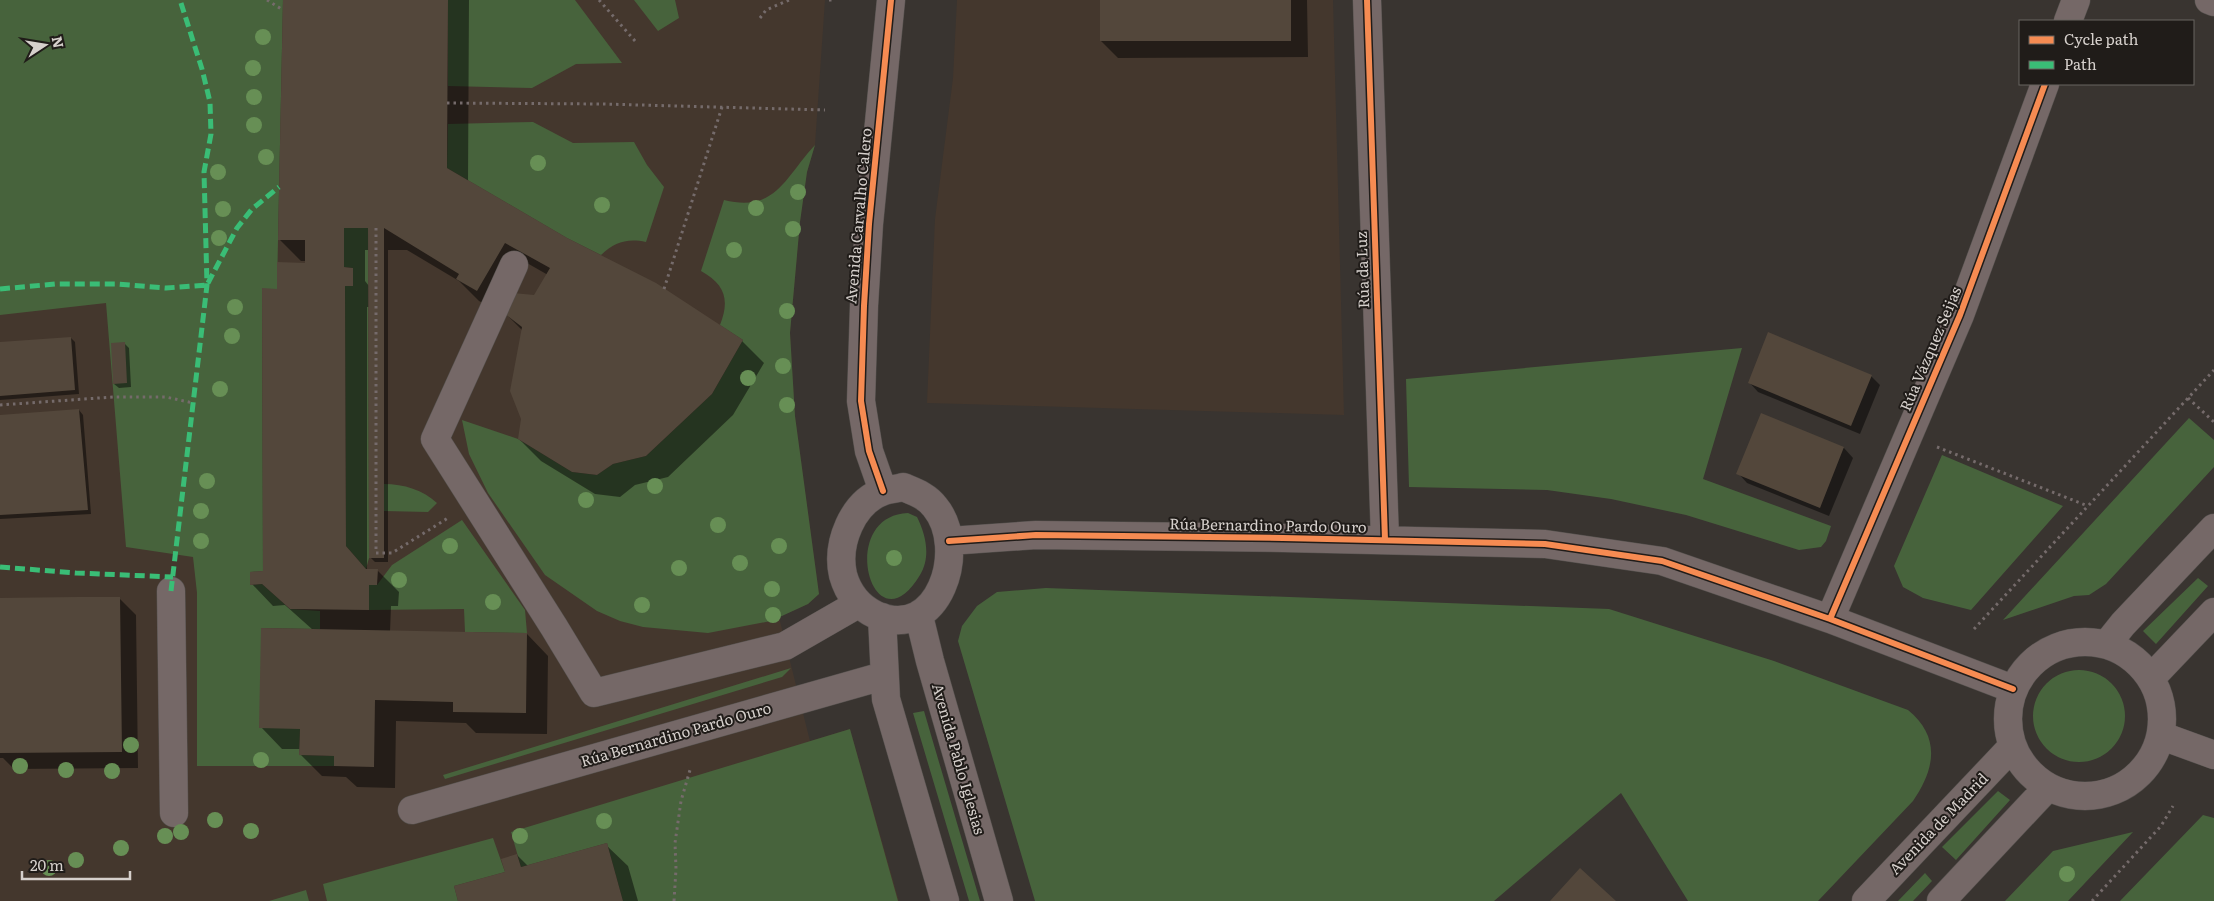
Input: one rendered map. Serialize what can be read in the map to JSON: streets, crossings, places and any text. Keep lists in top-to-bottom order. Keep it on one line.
{"streets":{"street":["Avenida Carvalho Calero","Rúa da Luz","Rúa Vázquez Seijas","Rúa Bernardino Pardo Ouro","Avenida Pablo Iglesias","Avenida de Madrid"]},"crossings":[["Avenida Carvalho Calero","Rúa Bernardino Pardo Ouro"],["Avenida Carvalho Calero","Avenida Pablo Iglesias"],["Rúa da Luz","Rúa Bernardino Pardo Ouro"],["Rúa Vázquez Seijas","Rúa Bernardino Pardo Ouro"],["Rúa Bernardino Pardo Ouro","Avenida Pablo Iglesias"],["Rúa Bernardino Pardo Ouro","Avenida de Madrid"]],"legend":["Cycle path","Path"],"scale_bar":"20 m","north":"right"}
